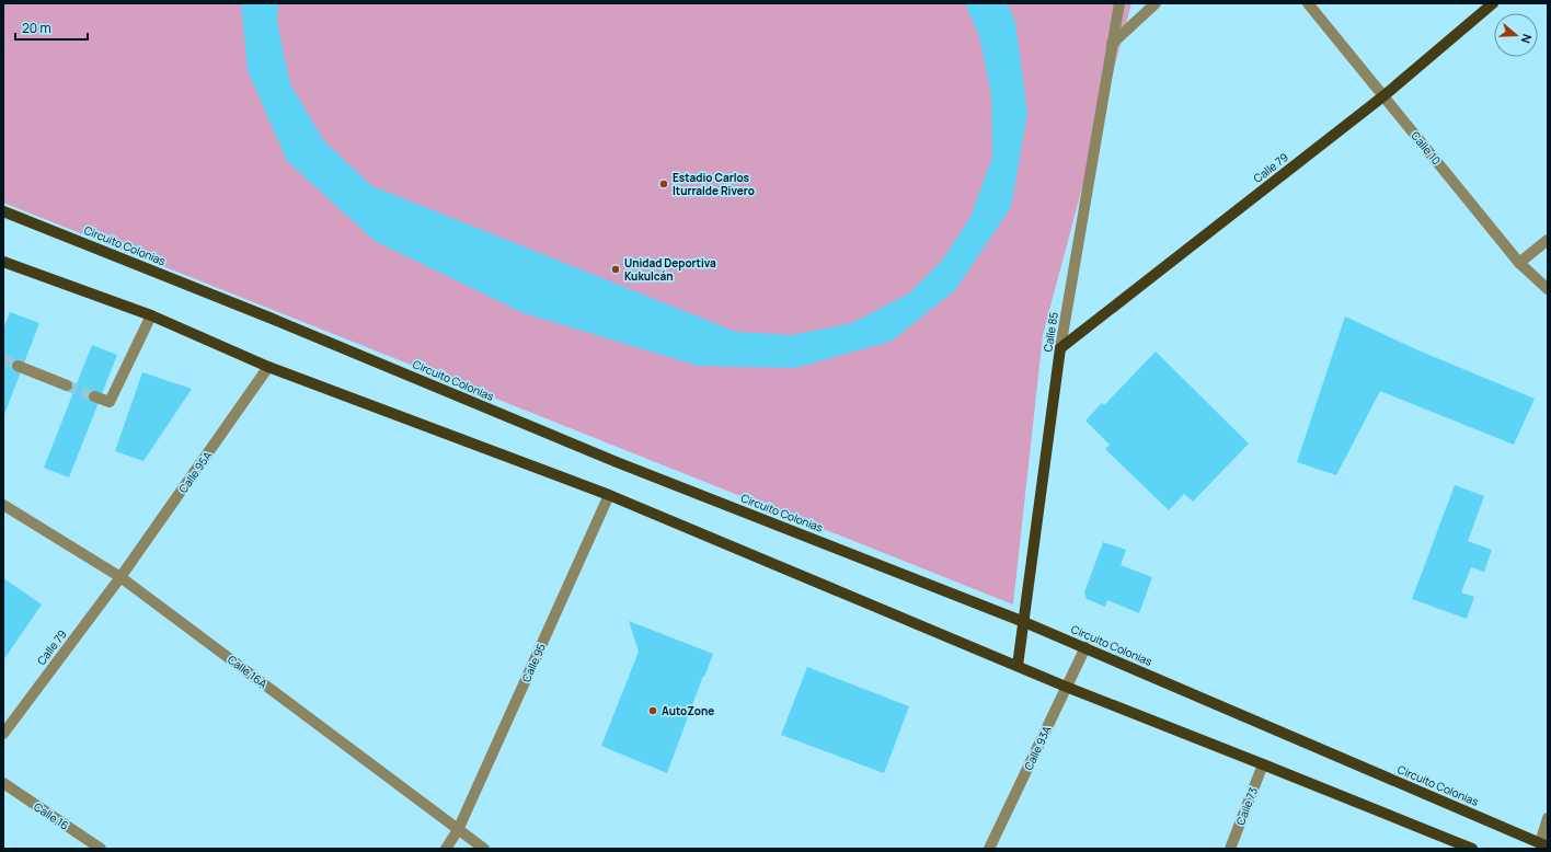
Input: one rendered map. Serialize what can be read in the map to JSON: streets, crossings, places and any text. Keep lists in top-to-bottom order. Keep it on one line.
{"streets":{"main road":["Calle 79","Circuito Colonias","Calle 85"],"street":["Calle 10","Calle 95A","Calle 95","Calle 16A","Calle 93A","Calle 73","Calle 16"]},"crossings":[["Calle 10","Calle 79"],["Calle 79","Calle 85"],["Calle 79","Calle 95A"],["Calle 79","Calle 16A"],["Circuito Colonias","Calle 85"],["Circuito Colonias","Calle 93A"],["Calle 95A","Calle 16A"],["Calle 95","Calle 16A"]],"places":["Estadio Carlos Iturralde Rivero","Unidad Deportiva Kukulcán","AutoZone"],"scale_bar":"20 m","north":"right"}
